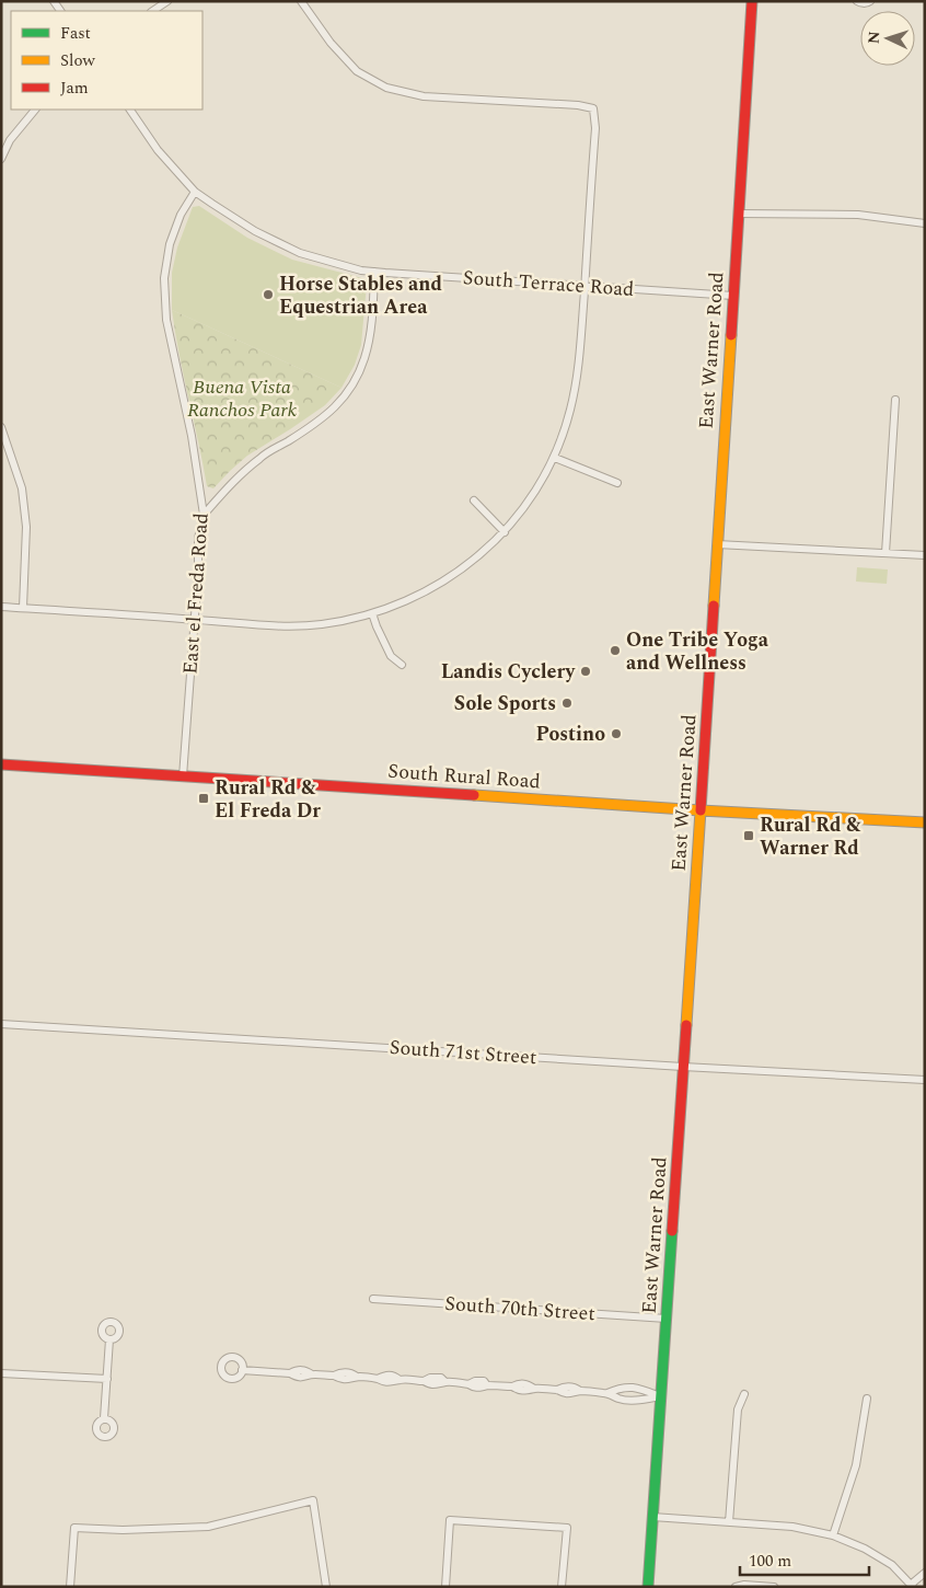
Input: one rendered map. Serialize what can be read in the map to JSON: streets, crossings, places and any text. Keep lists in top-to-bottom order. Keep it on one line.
{"streets":{"main road":["East Warner Road","South Rural Road"],"street":["South Terrace Road","East el Freda Road","South 71st Street","South 70th Street"]},"crossings":[["South Terrace Road","East Warner Road"],["South Terrace Road","East el Freda Road"],["East Warner Road","South Rural Road"],["East Warner Road","South 71st Street"],["East Warner Road","South 70th Street"],["East el Freda Road","South Rural Road"]],"parks":["Buena Vista Ranchos Park"],"places":{"other":["Horse Stables and Equestrian Area","One Tribe Yoga and Wellness","Landis Cyclery","Sole Sports","Postino"],"transit":["Rural Rd & El Freda Dr","Rural Rd & Warner Rd"]},"legend":["Fast","Slow","Jam"],"scale_bar":"100 m","north":"left"}
